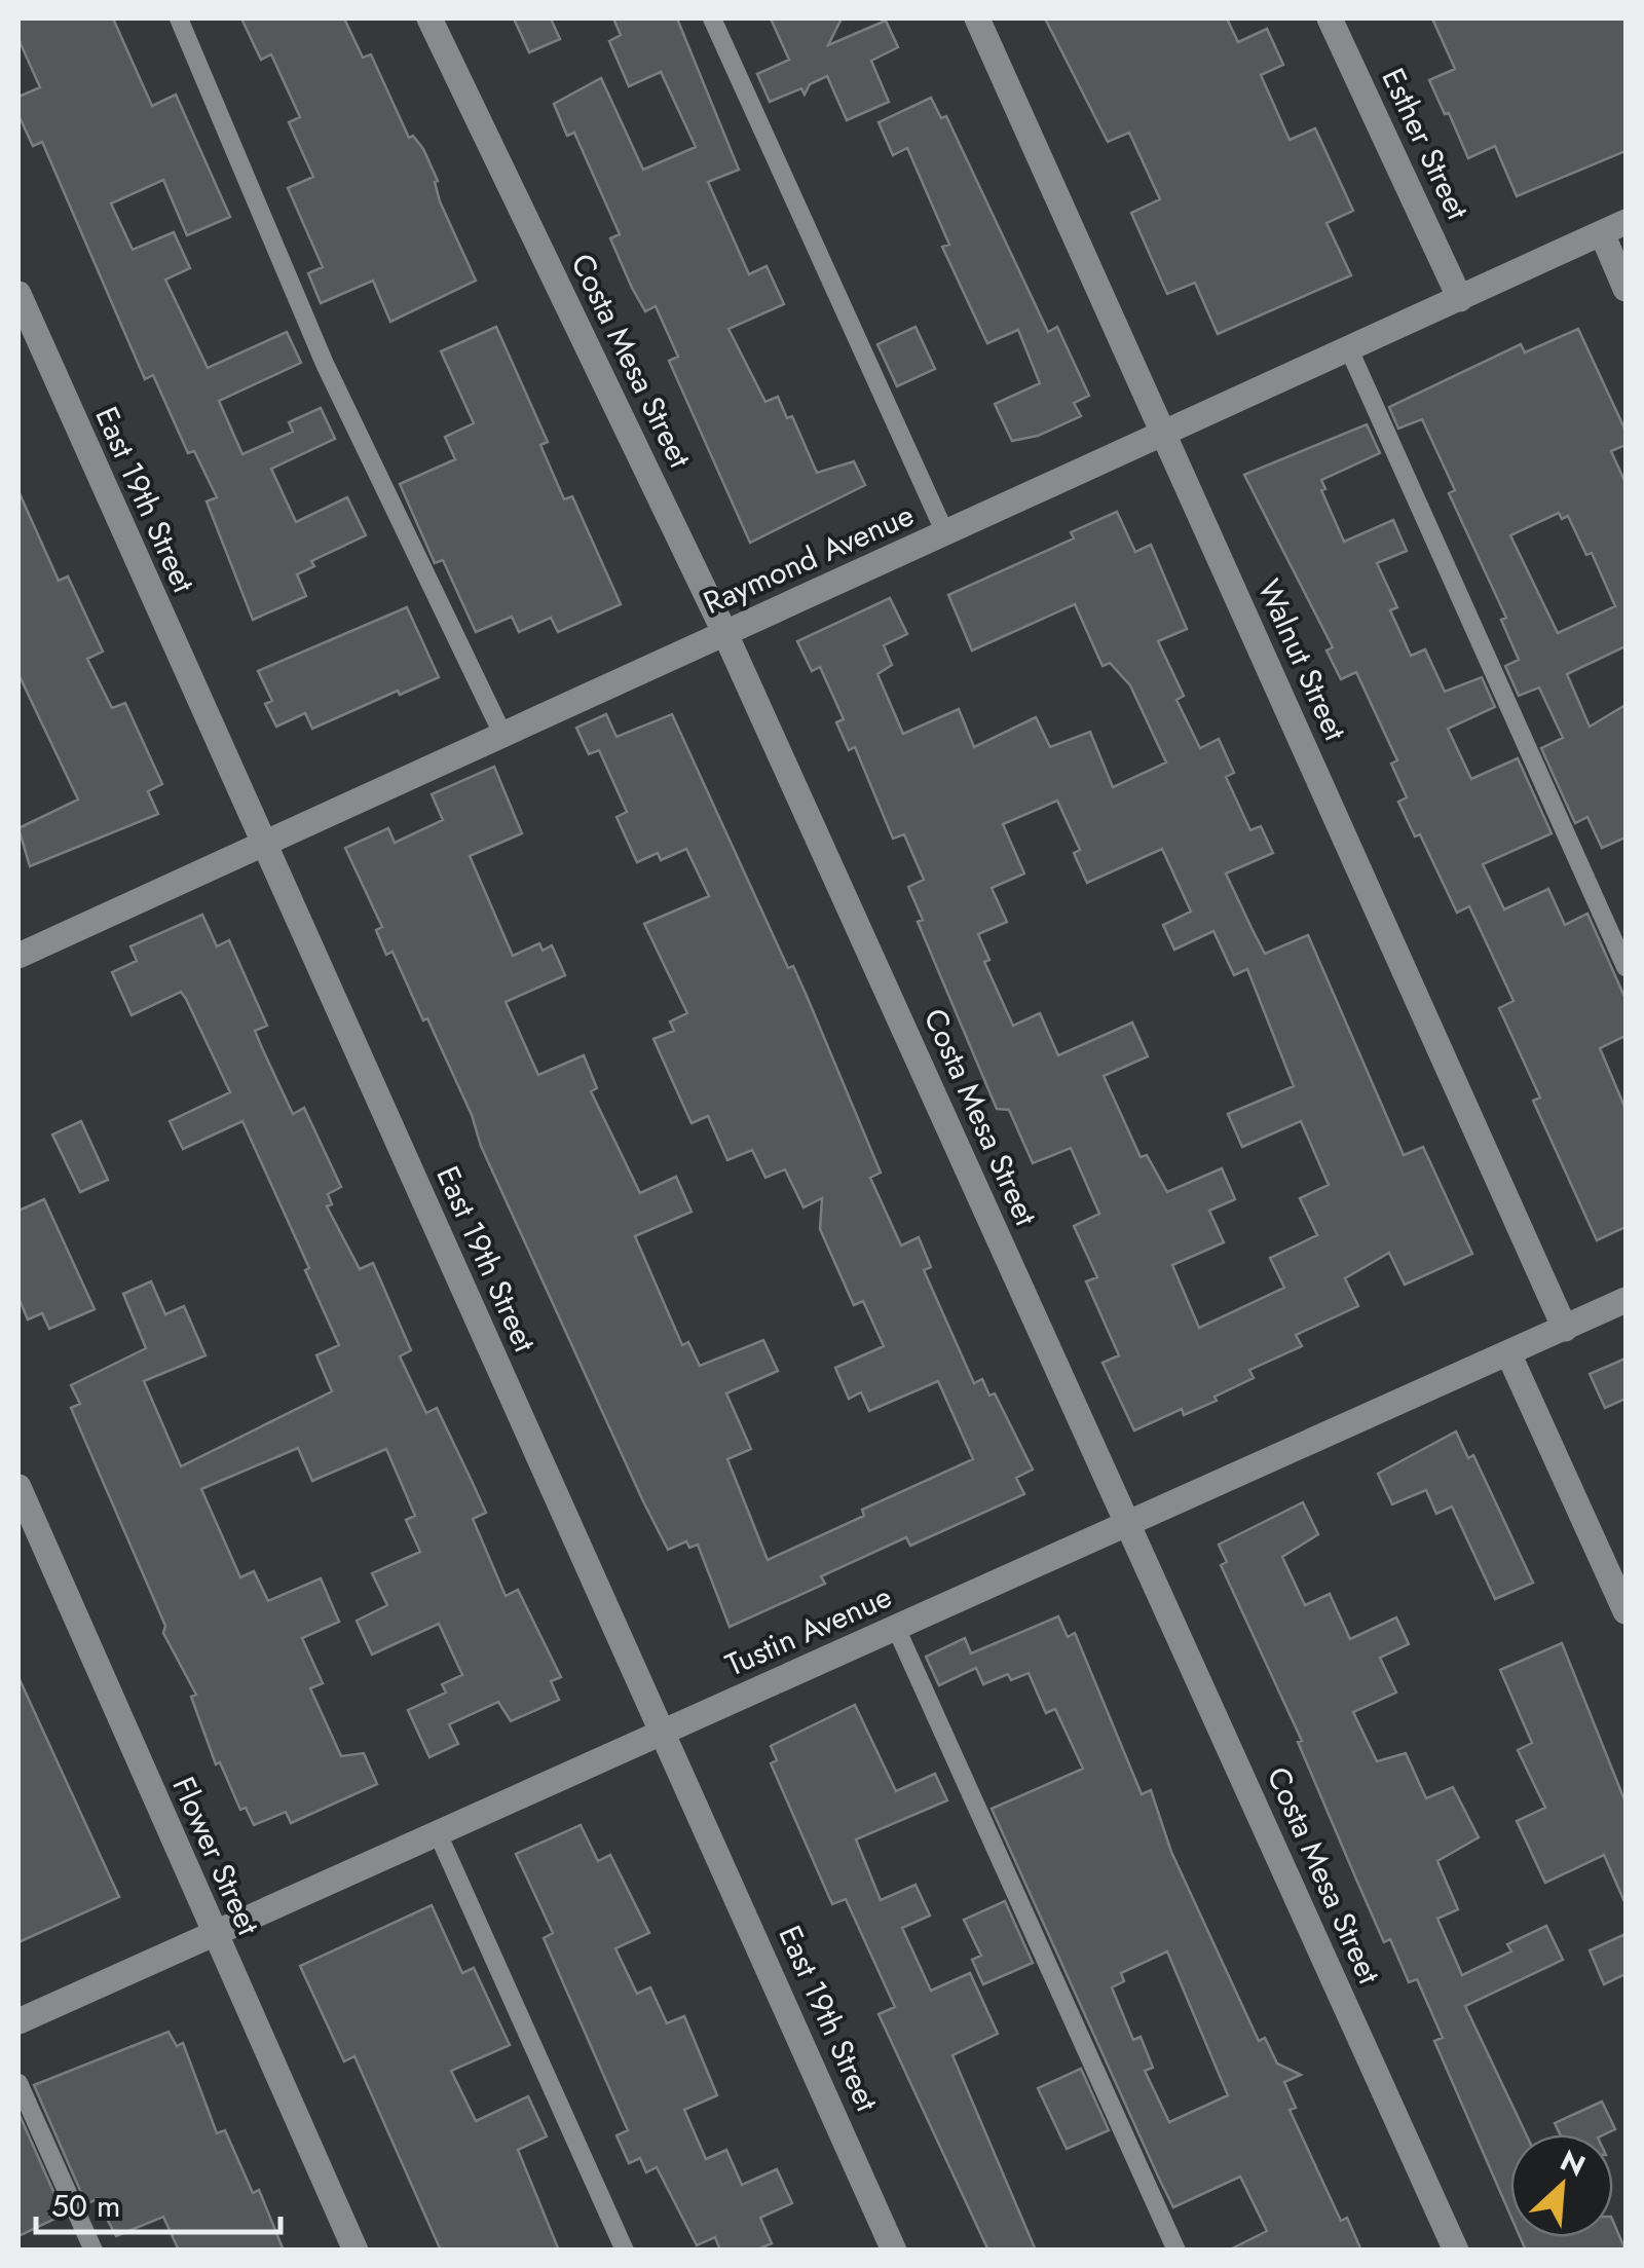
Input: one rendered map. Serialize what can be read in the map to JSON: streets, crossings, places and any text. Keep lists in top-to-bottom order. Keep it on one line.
{"streets":{"street":["Esther Street","Costa Mesa Street","East 19th Street","Raymond Avenue","Walnut Street","Tustin Avenue","Flower Street"]},"crossings":[["Esther Street","Raymond Avenue"],["Costa Mesa Street","Raymond Avenue"],["Costa Mesa Street","Tustin Avenue"],["East 19th Street","Raymond Avenue"],["East 19th Street","Tustin Avenue"],["Raymond Avenue","Walnut Street"],["Walnut Street","Tustin Avenue"],["Tustin Avenue","Flower Street"]],"scale_bar":"50 m","north":"top right"}
